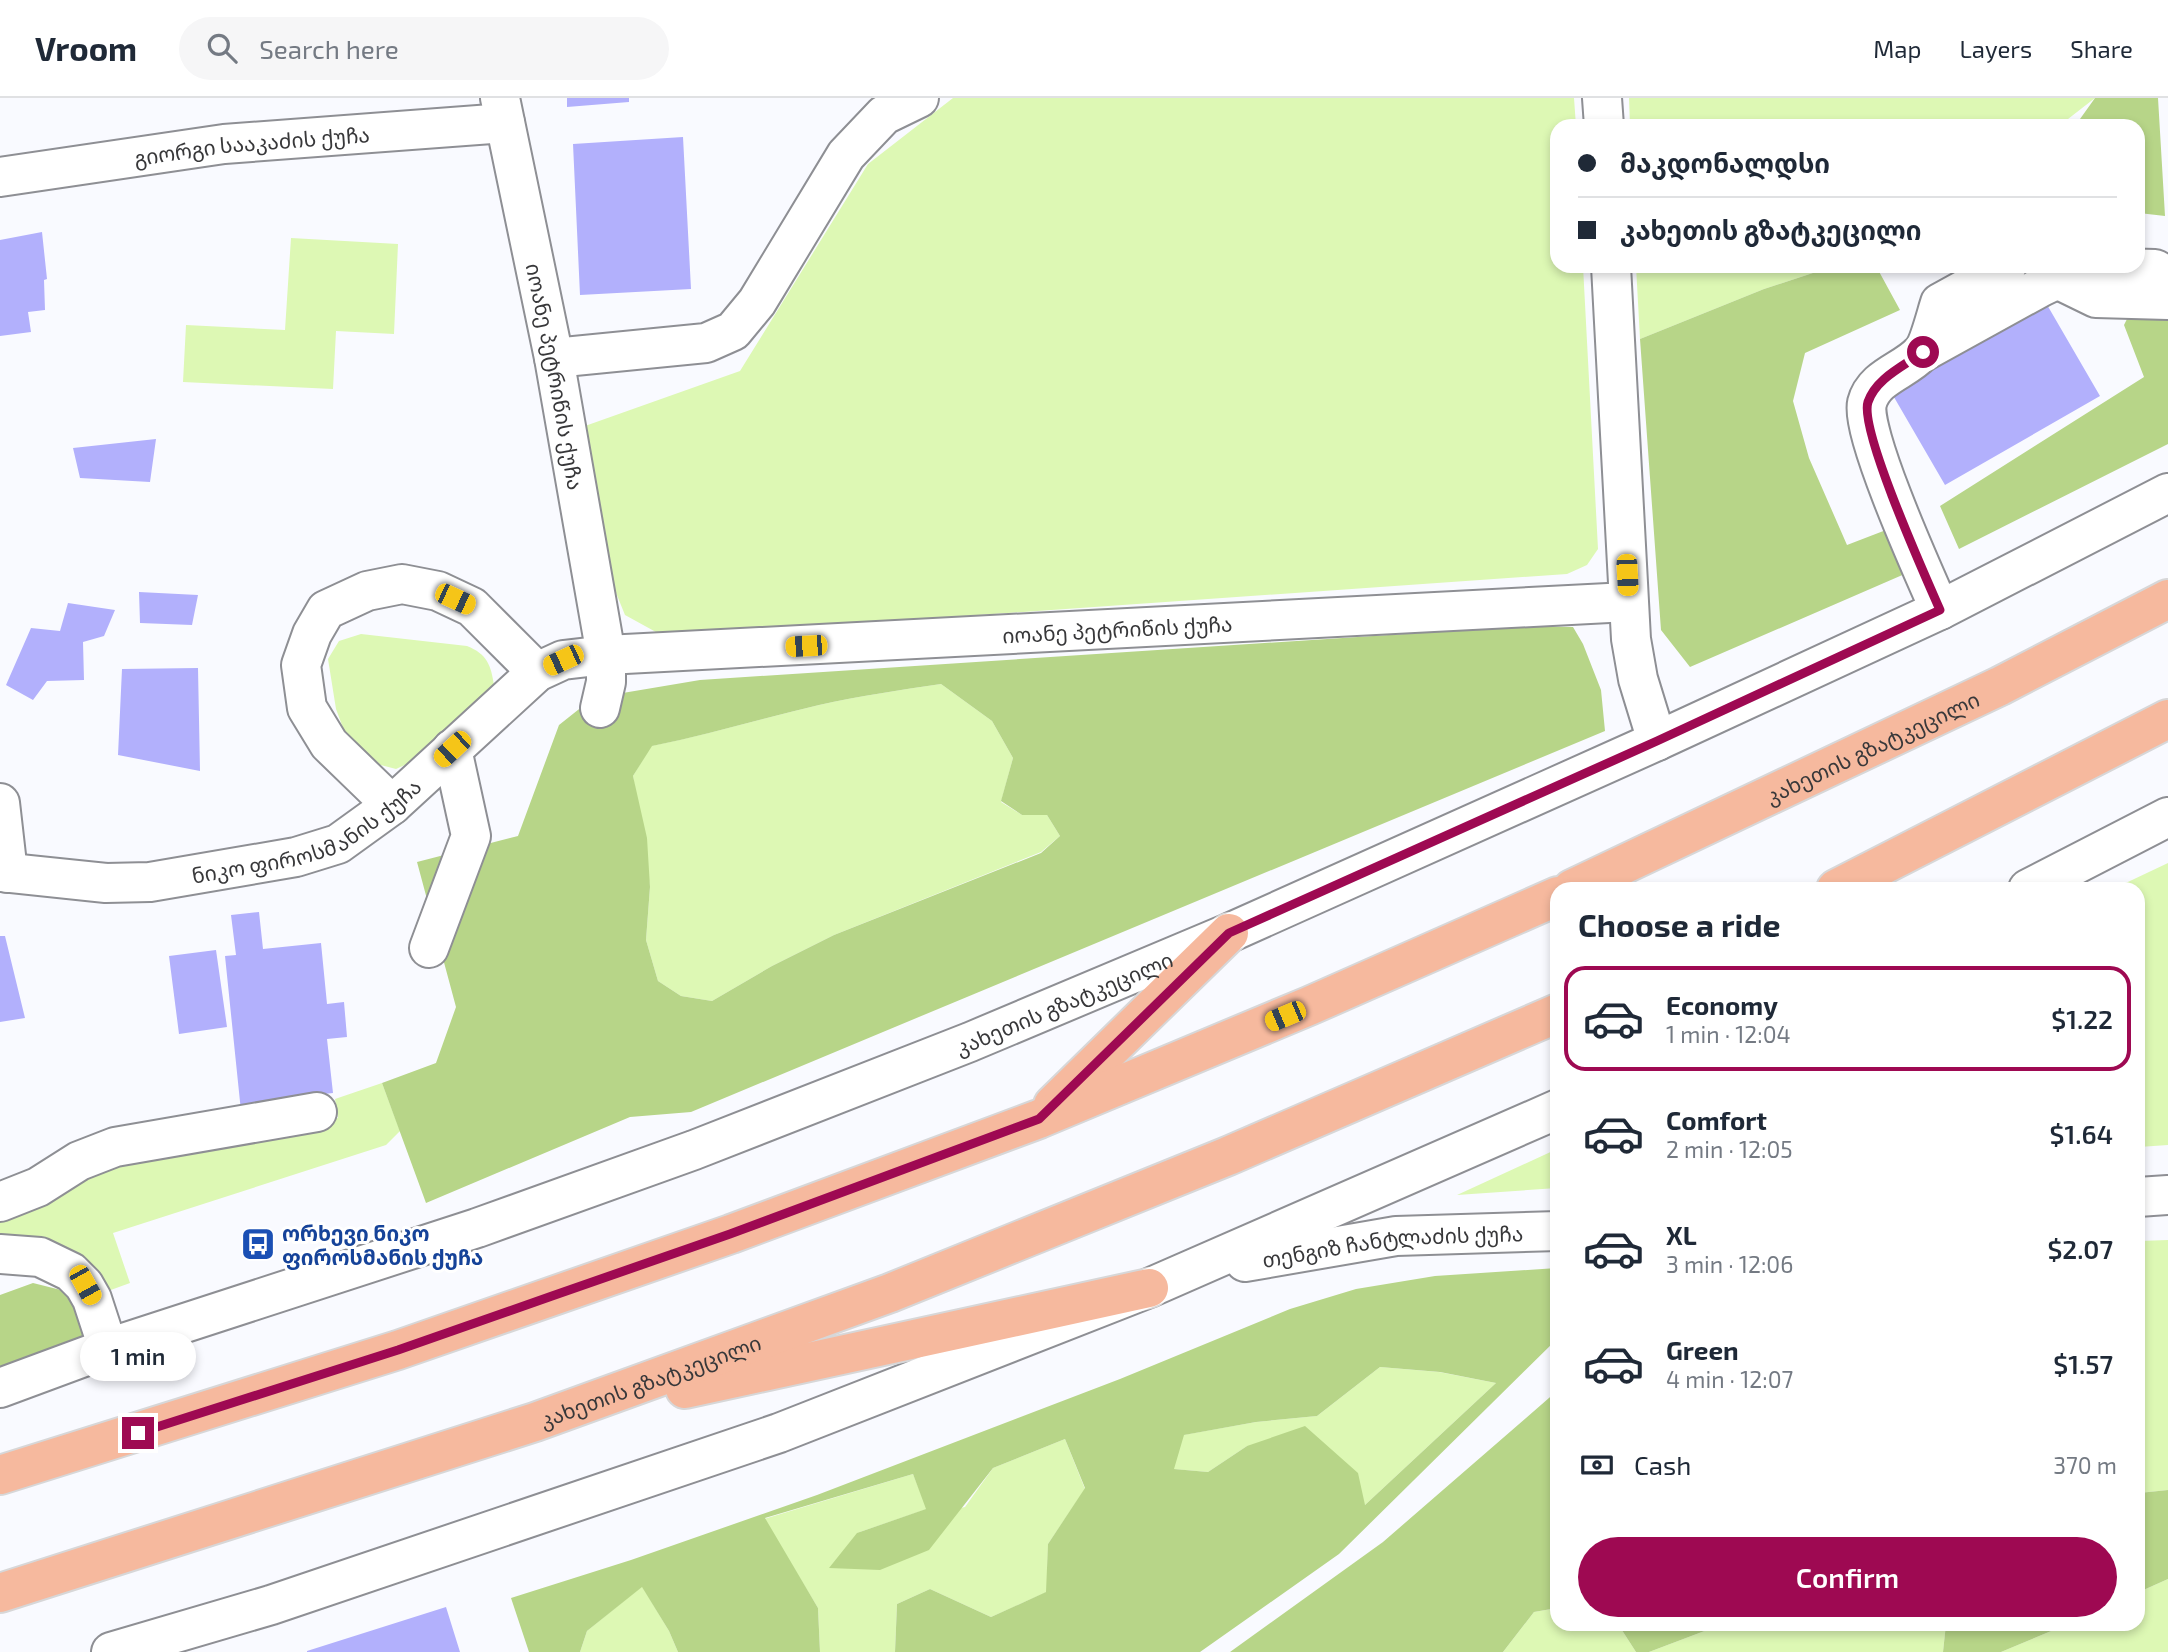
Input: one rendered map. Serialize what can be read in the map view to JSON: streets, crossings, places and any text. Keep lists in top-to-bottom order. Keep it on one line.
{"streets":{"highway":["კახეთის გზატკეცილი"],"street":["გიორგი სააკაძის ქუჩა","იოანე პეტრიწის ქუჩა","ნიკო ფიროსმანის ქუჩა","თენგიზ ჩანტლაძის ქუჩა"]},"crossings":[["გიორგი სააკაძის ქუჩა","იოანე პეტრიწის ქუჩა"],["იოანე პეტრიწის ქუჩა","ნიკო ფიროსმანის ქუჩა"]],"places":{"bus stop":["ორხევი ნიკო ფიროსმანის ქუჩა"]},"page":{"header":"Vroom","search":"Search here","nav":["Map","Layers","Share"],"banner":["მაკდონალდსი","კახეთის გზატკეცილი"],"heading":"Choose a ride","list":[{"name":"Economy","note":"1 min · 12:04","value":"$1.22"},{"name":"Comfort","note":"2 min · 12:05","value":"$1.64"},{"name":"XL","note":"3 min · 12:06","value":"$2.07"},{"name":"Green","note":"4 min · 12:07","value":"$1.57"}],"bubble":"1 min","pay":["Cash","370 m"],"buttons":"Confirm"}}
